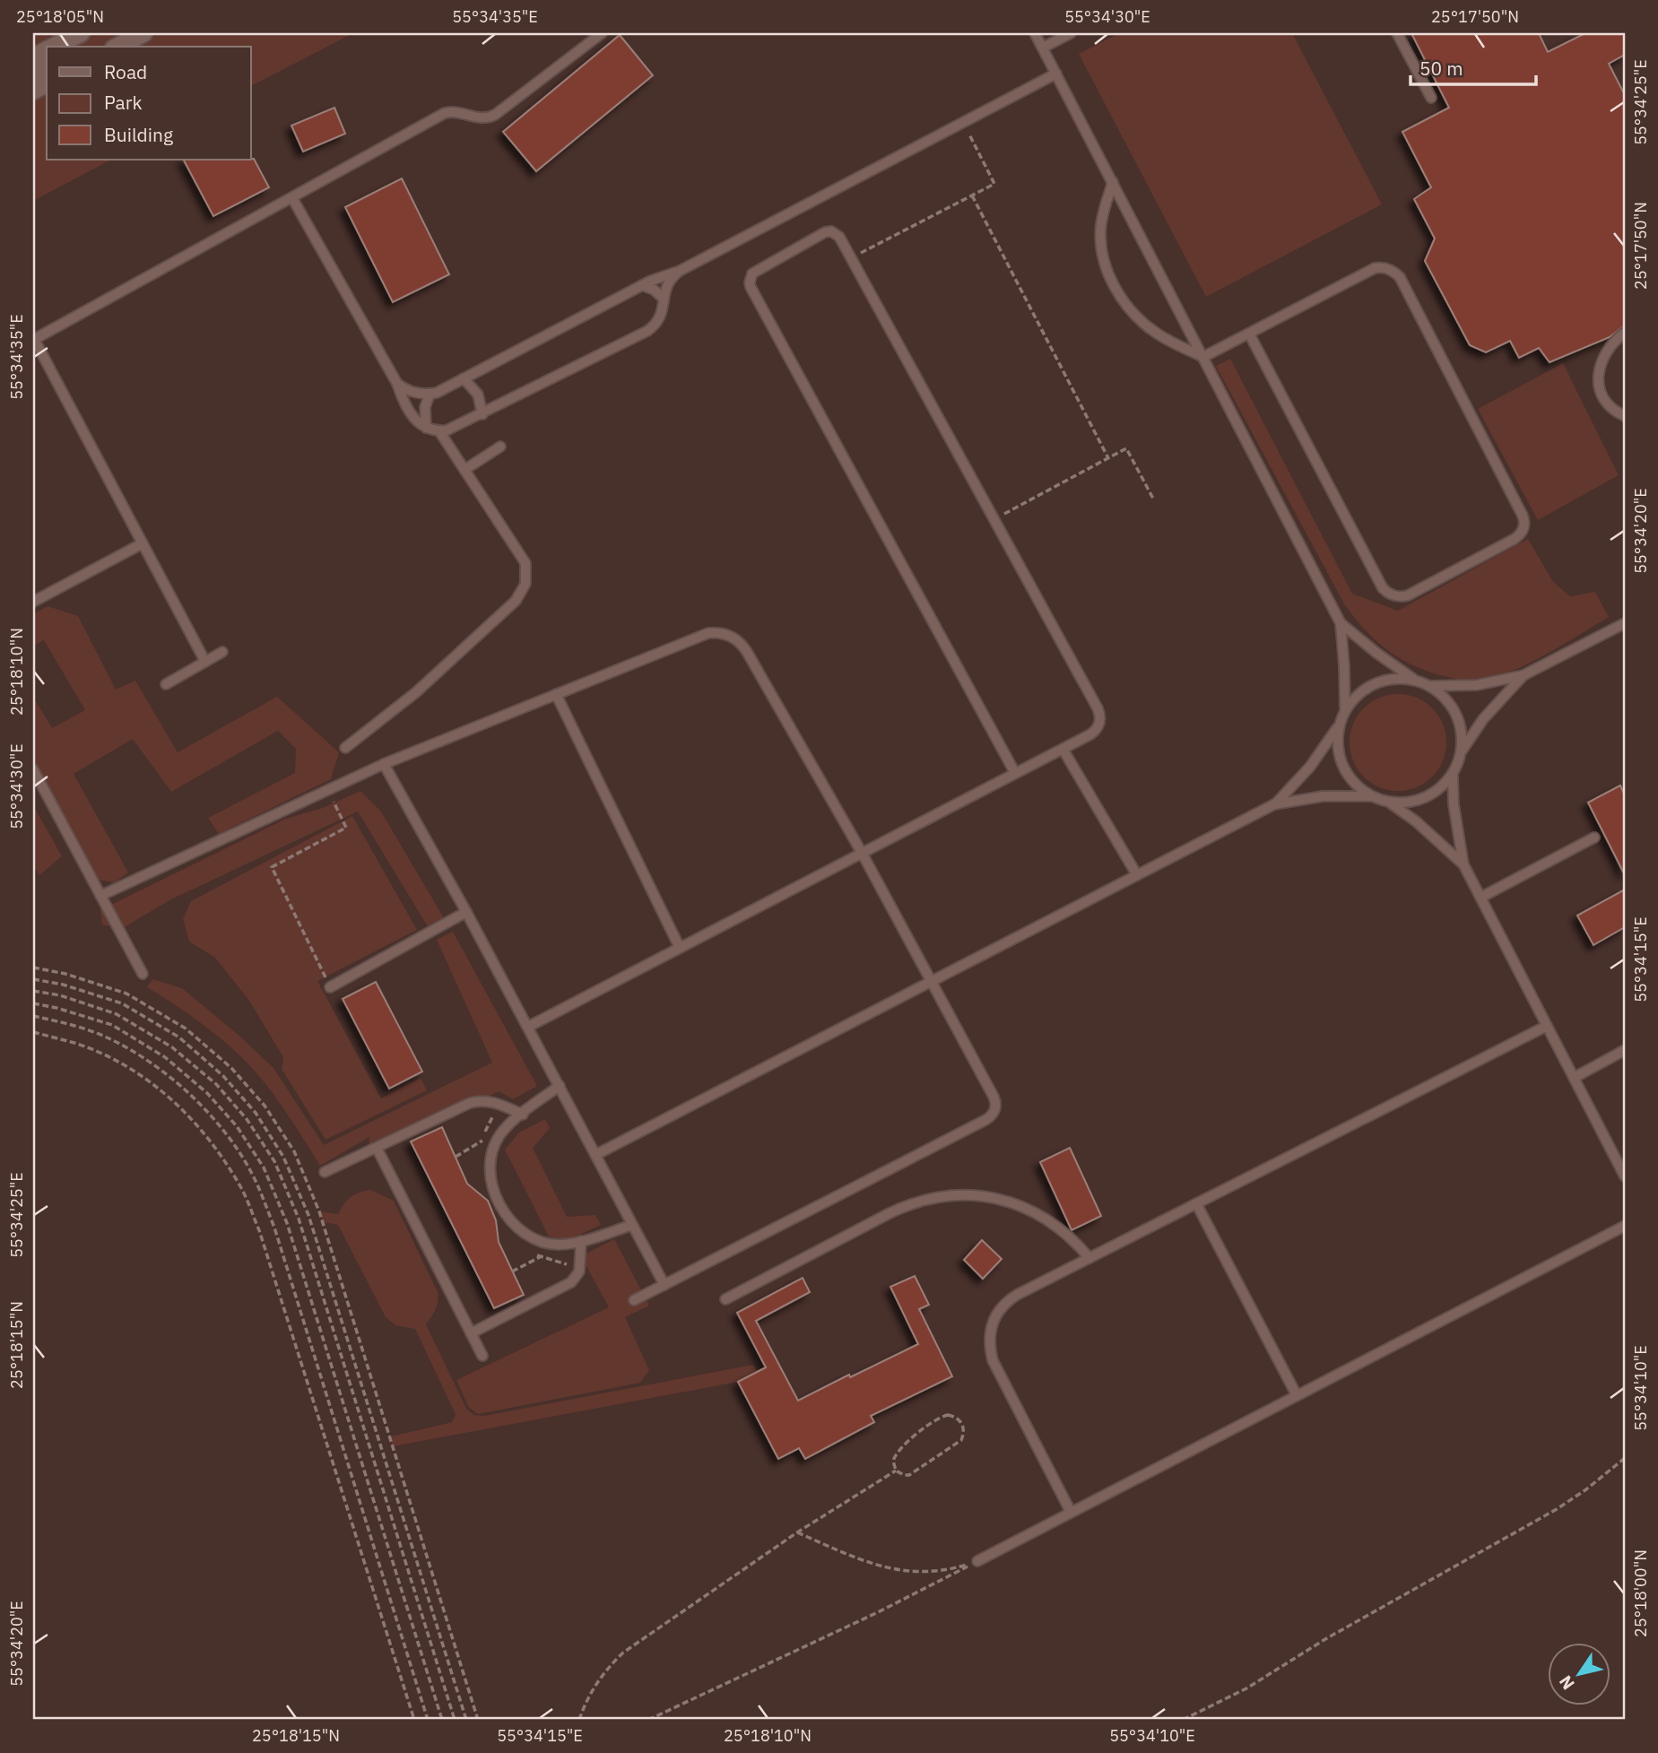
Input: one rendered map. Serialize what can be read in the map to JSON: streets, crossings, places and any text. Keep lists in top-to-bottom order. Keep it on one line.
{"legend":["Road","Park","Building"],"scale_bar":"50 m","north":"bottom left","coordinates":["25°18'05\"N","55°34'35\"E","55°34'30\"E","25°17'50\"N","55°34'25\"E","55°34'20\"E","25°18'10\"N","55°34'15\"E","25°18'15\"N","55°34'10\"E","25°18'00\"N"]}
